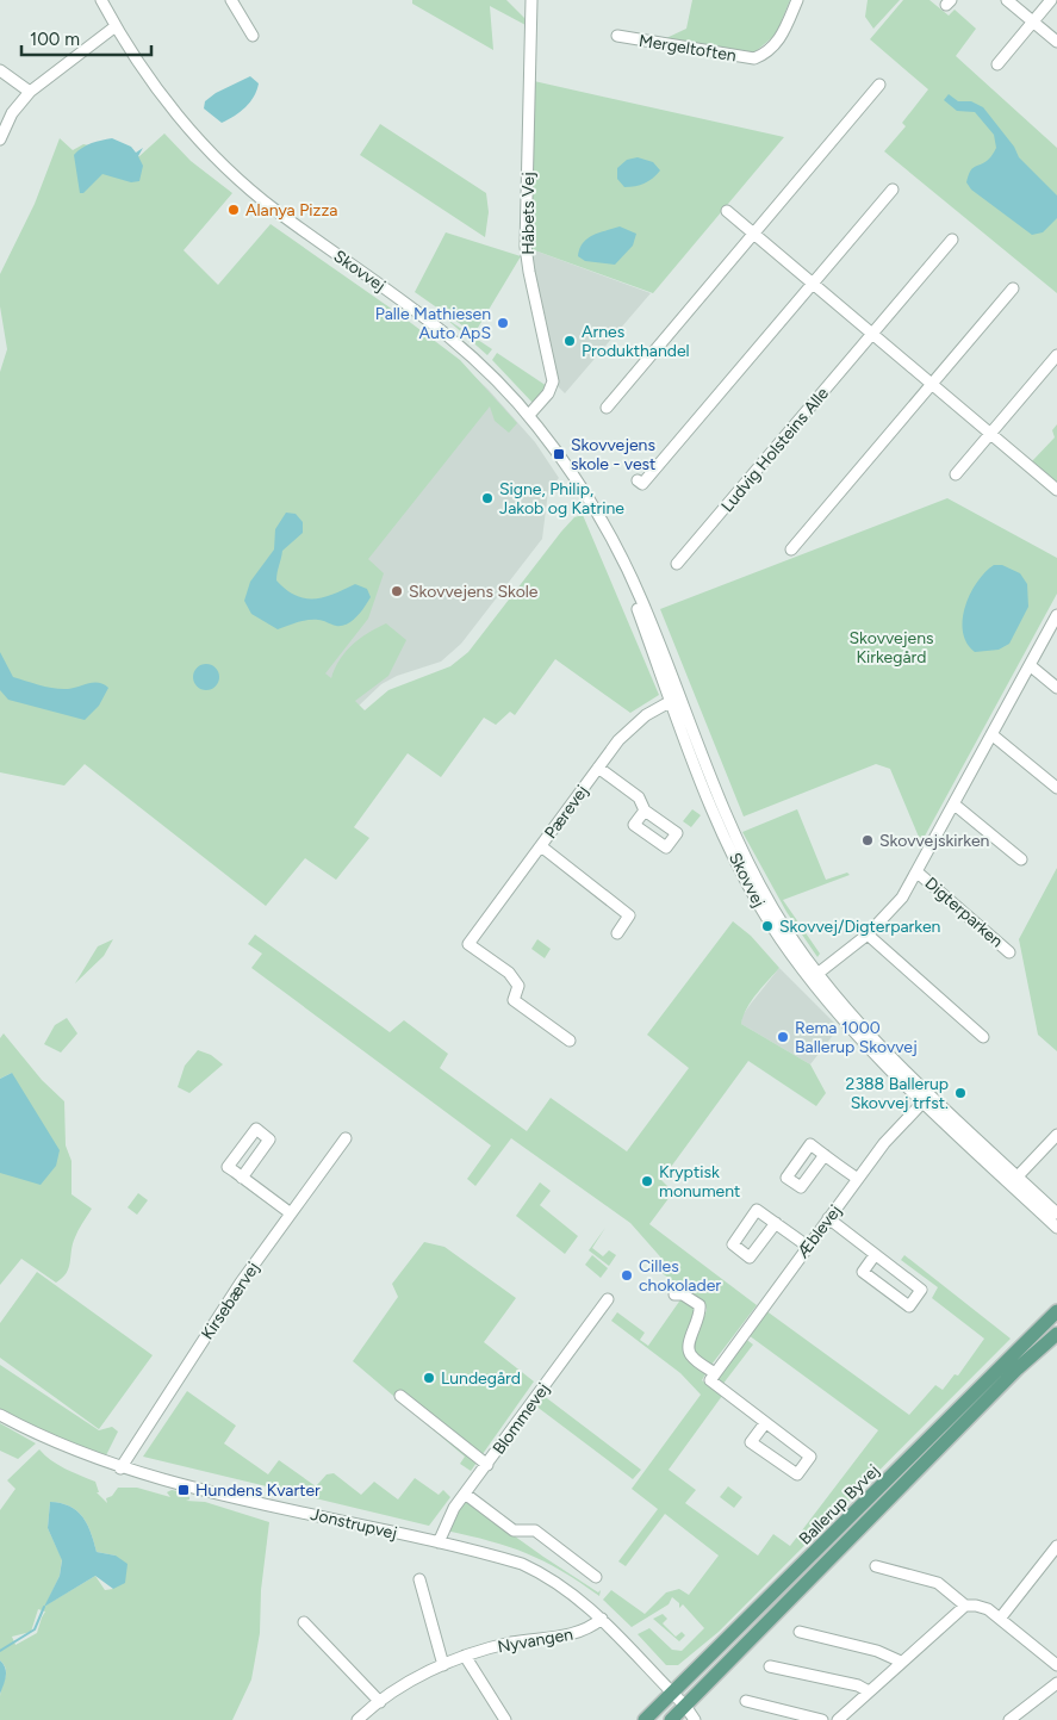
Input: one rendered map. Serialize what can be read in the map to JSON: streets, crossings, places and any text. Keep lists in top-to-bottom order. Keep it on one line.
{"streets":{"main road":["Ballerup Byvej"],"street":["Mergeltoften","Håbets Vej","Skovvej","Ludvig Holsteins Alle","Pærevej","Digterparken","Æblevej","Kirsebærvej","Blommevej","Jonstrupvej","Nyvangen"]},"crossings":[["Håbets Vej","Skovvej"],["Skovvej","Pærevej"],["Skovvej","Digterparken"],["Skovvej","Æblevej"],["Kirsebærvej","Jonstrupvej"],["Blommevej","Jonstrupvej"],["Ballerup Byvej","Jonstrupvej"],["Jonstrupvej","Nyvangen"]],"parks":["Skovvejens Kirkegård"],"places":{"other":["Alanya Pizza","Palle Mathiesen Auto ApS","Arnes Produkthandel","Signe, Philip, Jakob og Katrine","Skovvejens Skole","Skovvejskirken","Skovvej/Digterparken","Rema 1000 Ballerup Skovvej","2388 Ballerup Skovvej trfst.","Kryptisk monument","Cilles chokolader","Lundegård"],"transit":["Skovvejens skole - vest","Hundens Kvarter"]},"scale_bar":"100 m"}
